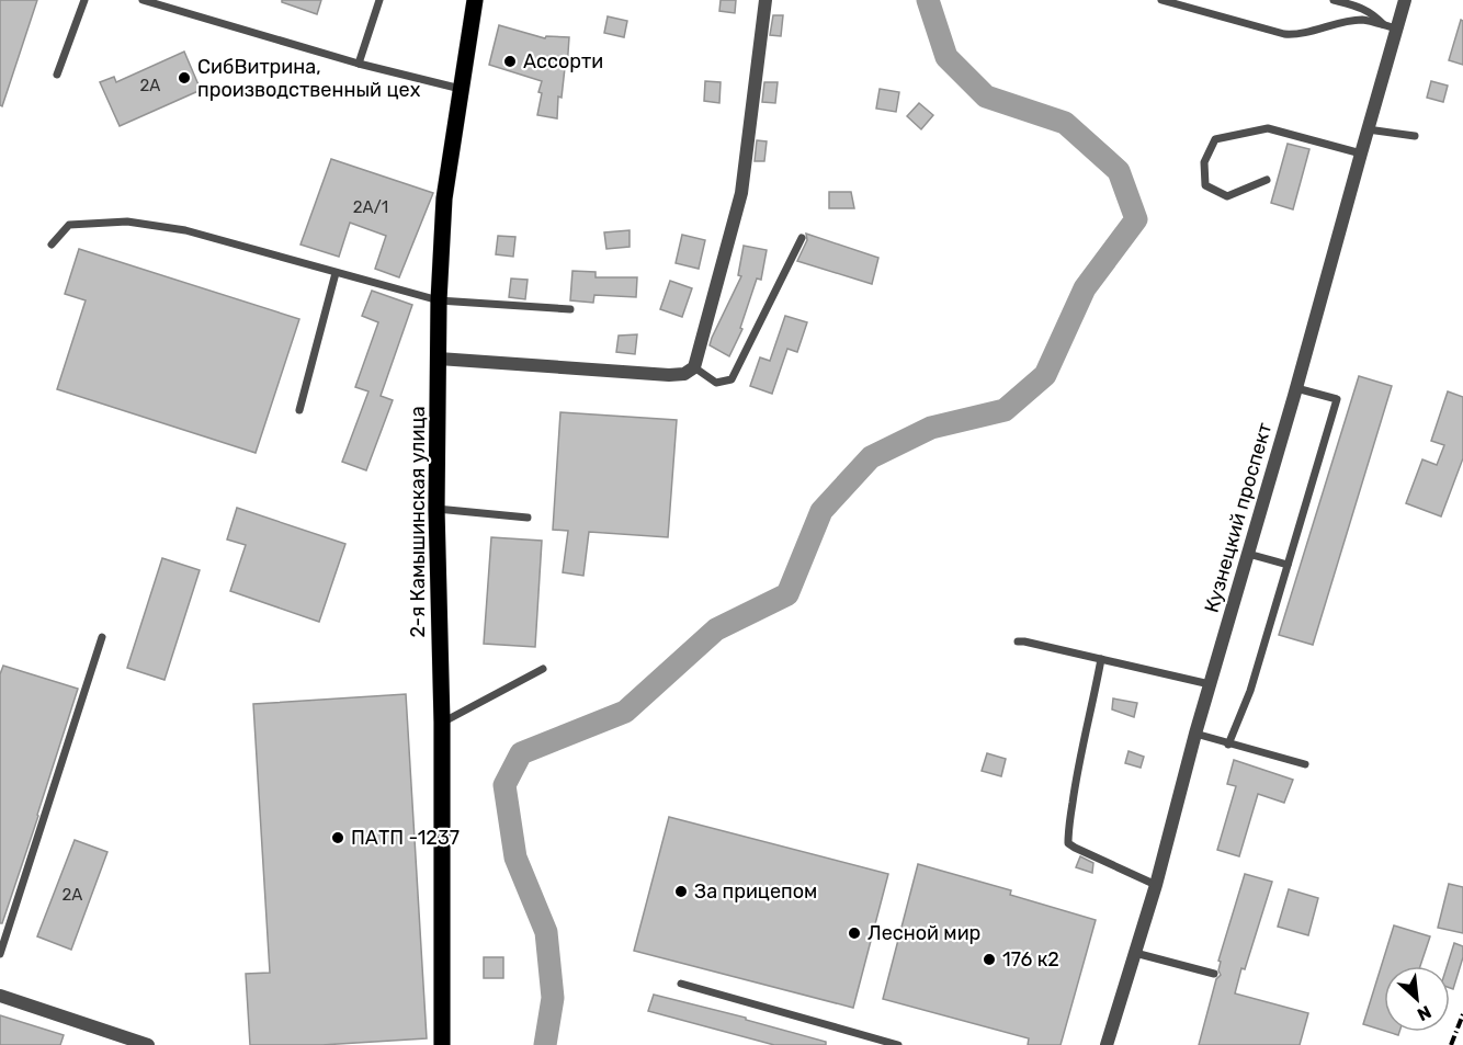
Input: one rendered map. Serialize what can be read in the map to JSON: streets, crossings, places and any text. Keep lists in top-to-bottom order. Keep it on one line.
{"streets":{"main road":["2-я Камышинская улица"],"street":["Кузнецкий проспект"]},"places":["Ассорти","СибВитрина, производственный цех","ПАТП -1237","За прицепом","Лесной мир","176 к2"],"house_numbers":["2А","2А/1","2А"],"north":"bottom right"}
